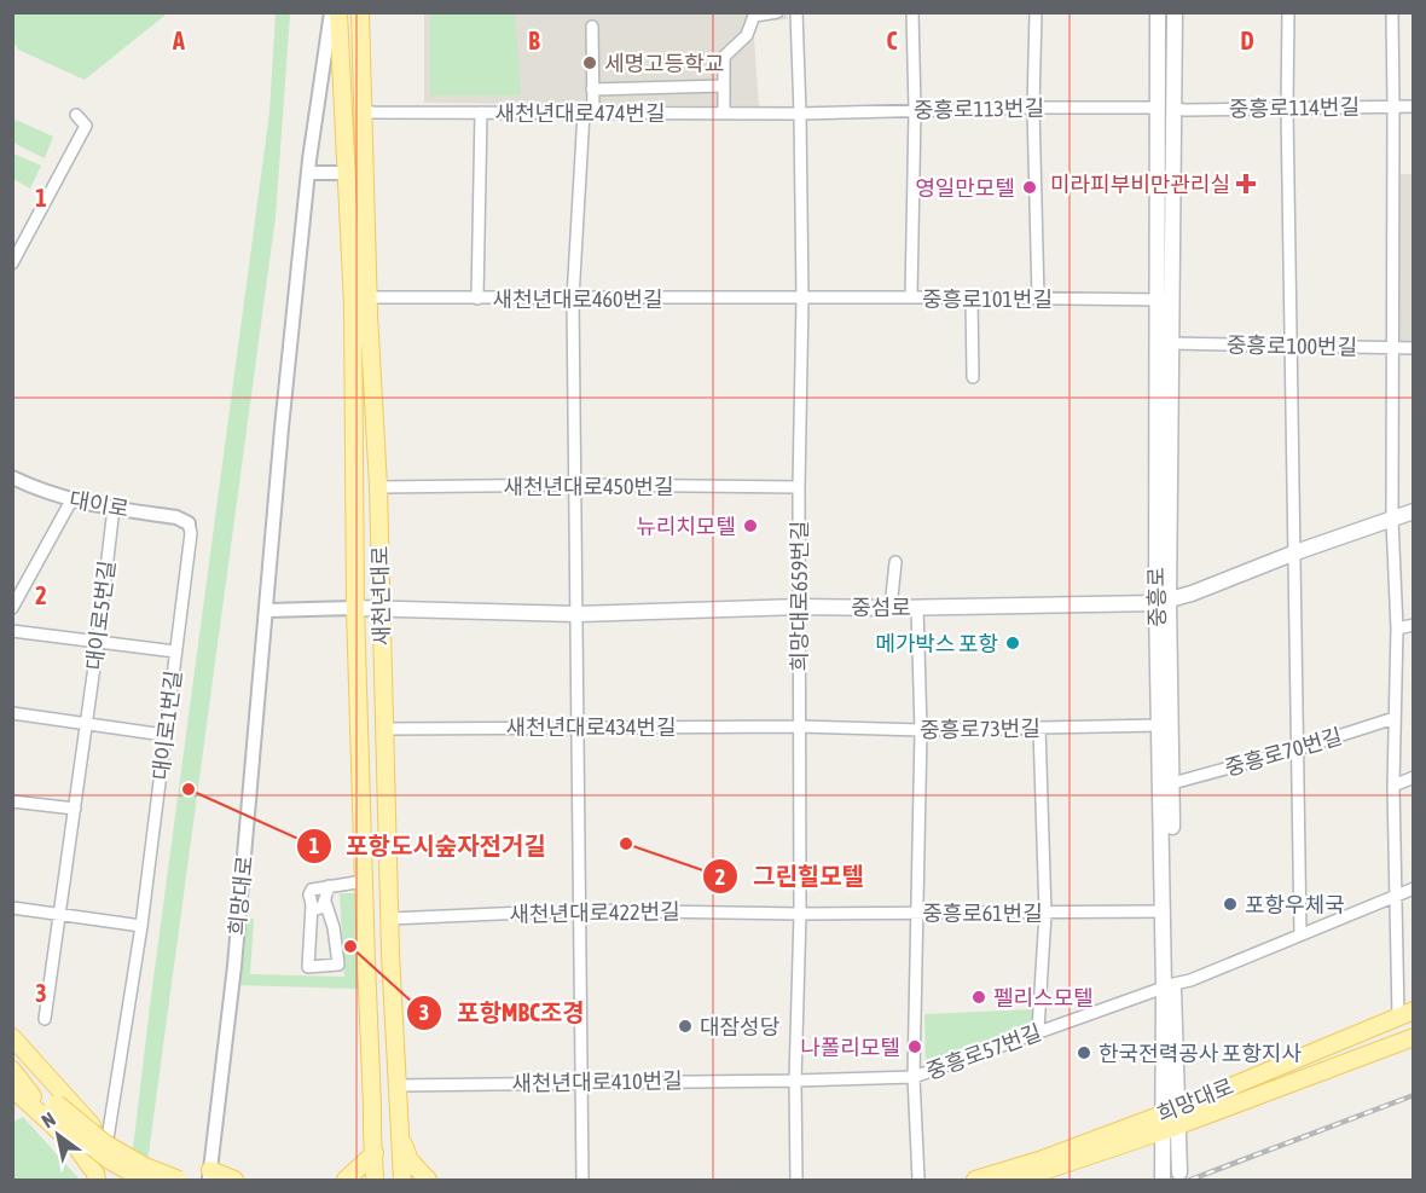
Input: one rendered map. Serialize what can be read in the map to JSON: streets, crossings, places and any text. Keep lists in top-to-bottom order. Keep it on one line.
{"streets":{"main road":["새천년대로","중흥로","중섬로","희망대로"],"street":["중흥로114번길","중흥로113번길","새천년대로474번길","새천년대로460번길","중흥로101번길","중흥로100번길","새천년대로450번길","대이로","희망대로659번길","대이로5번길","대이로1번길","새천년대로434번길","중흥로73번길","중흥로70번길","새천년대로422번길","중흥로61번길","중흥로57번길","새천년대로410번길"]},"crossings":[["중흥로114번길","중흥로"],["중흥로113번길","새천년대로474번길"],["중흥로113번길","희망대로659번길"],["중흥로113번길","중흥로"],["새천년대로474번길","새천년대로"],["새천년대로474번길","희망대로659번길"],["새천년대로460번길","중흥로101번길"],["새천년대로460번길","새천년대로"],["새천년대로460번길","희망대로659번길"],["중흥로101번길","희망대로659번길"],["중흥로101번길","중흥로"],["중흥로100번길","중흥로"],["새천년대로450번길","새천년대로"],["새천년대로450번길","희망대로659번길"],["대이로","대이로5번길"],["대이로","대이로1번길"],["새천년대로","중섬로"],["새천년대로","새천년대로434번길"],["새천년대로","희망대로"],["새천년대로","새천년대로422번길"],["새천년대로","새천년대로410번길"],["희망대로659번길","중섬로"],["희망대로659번길","새천년대로434번길"],["희망대로659번길","중흥로73번길"],["희망대로659번길","새천년대로422번길"],["희망대로659번길","중흥로61번길"],["희망대로659번길","중흥로57번길"],["희망대로659번길","새천년대로410번길"],["중흥로","중섬로"],["중흥로","중흥로73번길"],["중흥로","중흥로70번길"],["중흥로","희망대로"],["중흥로","중흥로61번길"],["중흥로","중흥로57번길"],["새천년대로434번길","중흥로73번길"],["새천년대로422번길","중흥로61번길"],["중흥로57번길","새천년대로410번길"]],"places":{"other":["세명고등학교","영일만모텔","뉴리치모텔","메가박스 포항","포항도시숲자전거길","그린힐모텔","포항우체국","포항MBC조경","펠리스모텔","대잠성당","나폴리모텔","한국전력공사 포항지사"],"health":["미라피부비만관리실"]},"north":"top left","grid":{"columns":["A","B","C","D"],"rows":["1","2","3"]}}
